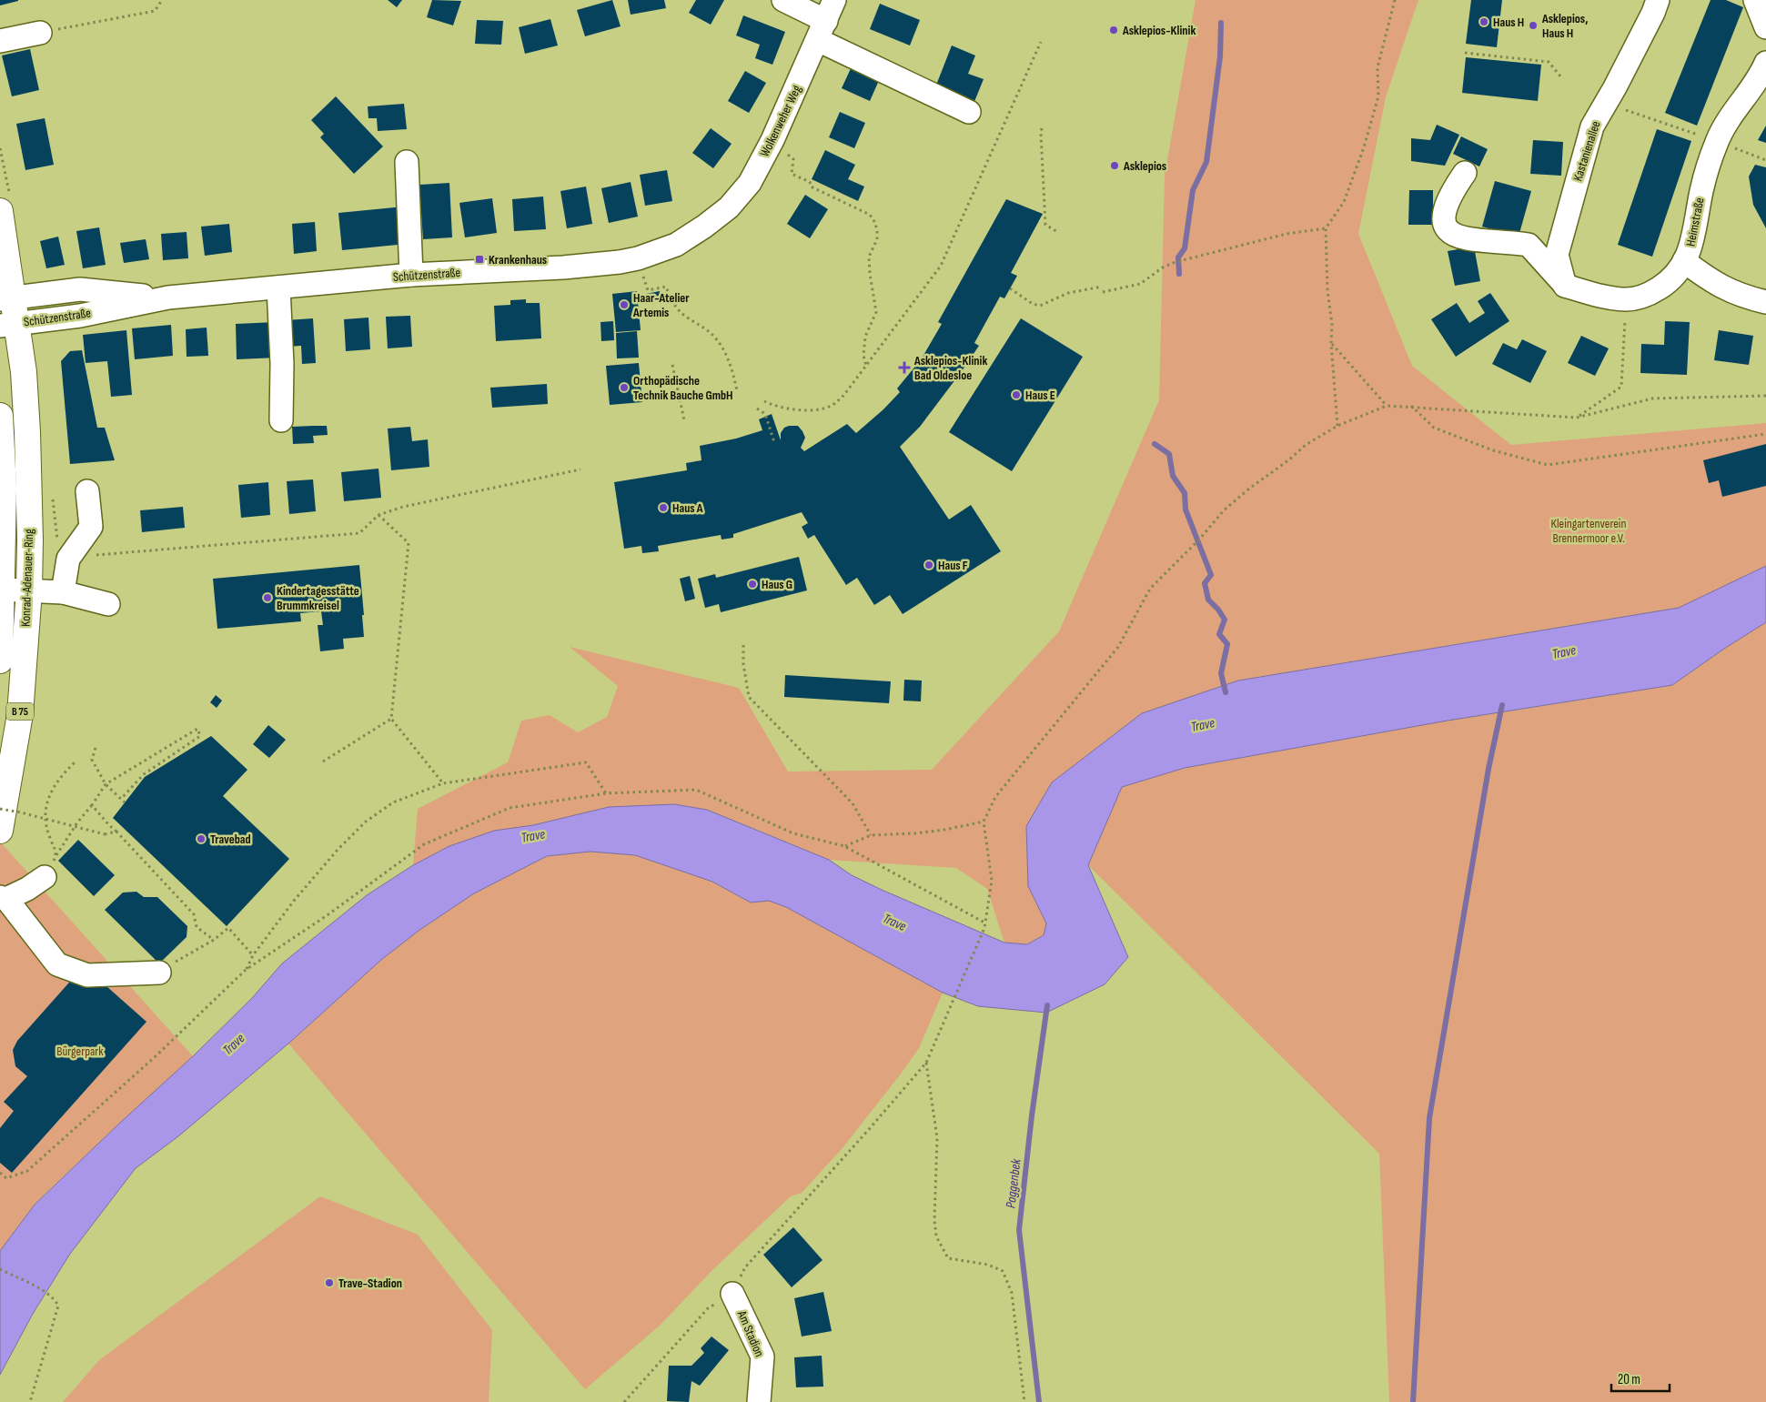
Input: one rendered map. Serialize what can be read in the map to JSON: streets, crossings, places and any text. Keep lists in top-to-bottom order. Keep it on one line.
{"streets":{"main road":["Konrad-Adenauer-Ring","B 75"],"street":["Wolkenweher Weg","Kastanienallee","Heimstraße","Schützenstraße","Am Stadion"]},"crossings":[["Wolkenweher Weg","Schützenstraße"],["Kastanienallee","Heimstraße"],["Schützenstraße","Konrad-Adenauer-Ring"],["Schützenstraße","B 75"],["Konrad-Adenauer-Ring","B 75"]],"water":["Trave","Poggenbek"],"parks":["Kleingartenverein Brennermoor e.V.","Bürgerpark"],"places":{"other":["Haus H","Asklepios, Haus H","Asklepios-Klinik","Asklepios","Haar-Atelier Artemis","Orthopädische Technik Bauche GmbH","Haus E","Haus A","Haus F","Haus G","Kindertagesstätte Brummkreisel","Travebad","Trave-Stadion"],"transit":["Krankenhaus"],"health":["Asklepios-Klinik Bad Oldesloe"]},"scale_bar":"20 m"}
